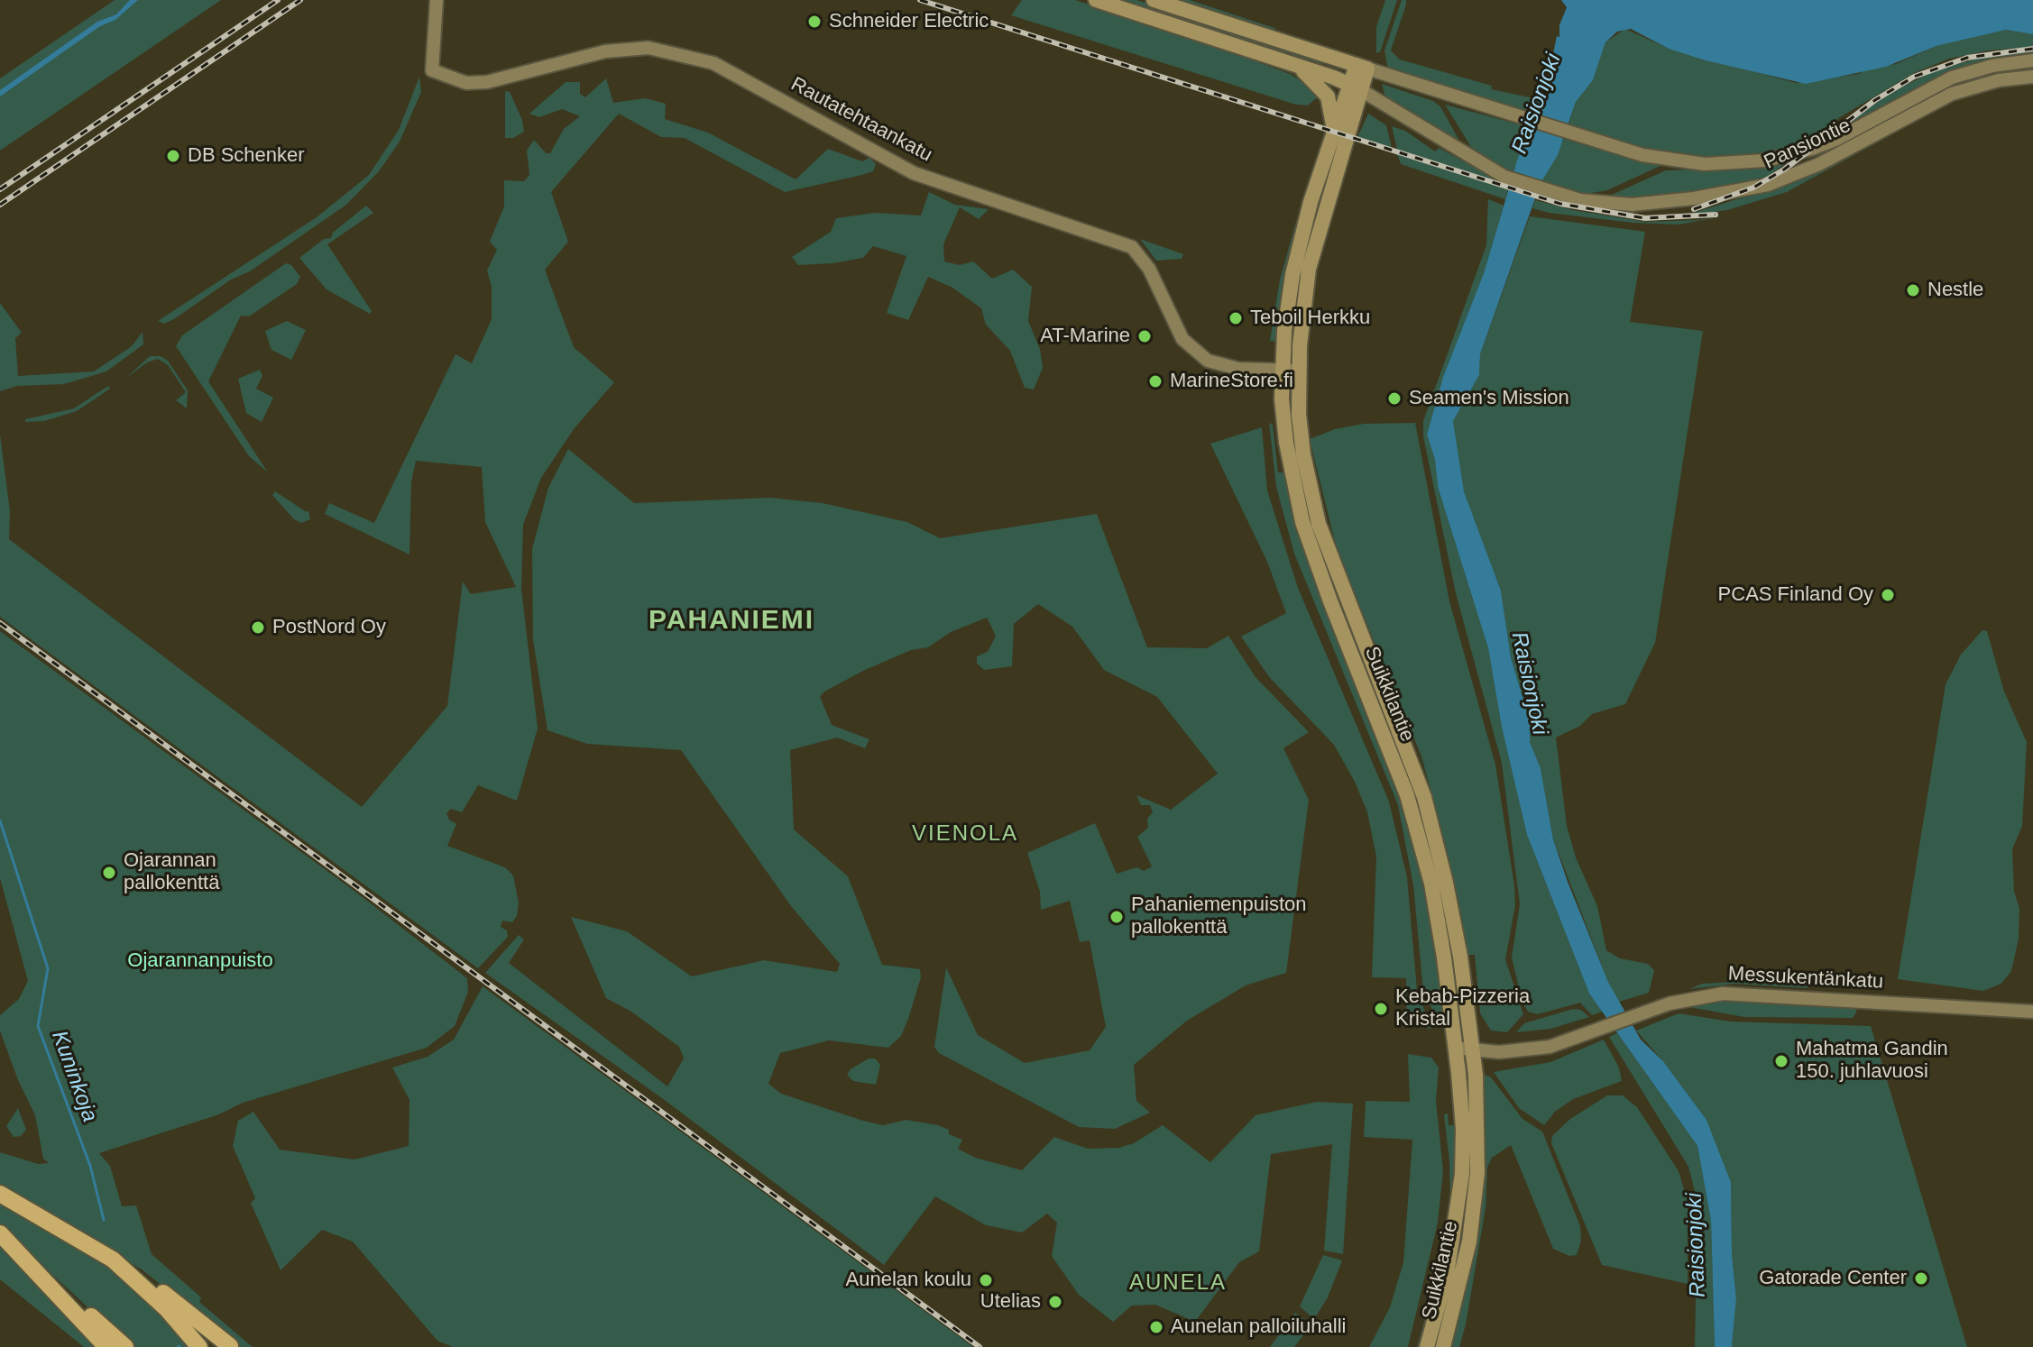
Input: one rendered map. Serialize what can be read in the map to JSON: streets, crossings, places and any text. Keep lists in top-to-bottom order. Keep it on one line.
{"streets":{"main road":["Suikkilantie"],"street":["Rautatehtaankatu","Pansiontie","Messukentänkatu"]},"crossings":[["Rautatehtaankatu","Suikkilantie"],["Pansiontie","Suikkilantie"],["Suikkilantie","Messukentänkatu"]],"districts":["PAHANIEMI","VIENOLA","AUNELA"],"water":["Raisionjoki","Kuninkoja"],"parks":["Ojarannanpuisto"],"places":["Schneider Electric","DB Schenker","Nestle","Teboil Herkku","AT-Marine","MarineStore.fi","Seamen's Mission","PCAS Finland Oy","PostNord Oy","Ojarannan pallokenttä","Pahaniemenpuiston pallokenttä","Kebab-Pizzeria Kristal","Mahatma Gandin 150. juhlavuosi","Gatorade Center","Aunelan koulu","Utelias","Aunelan palloiluhalli"]}
